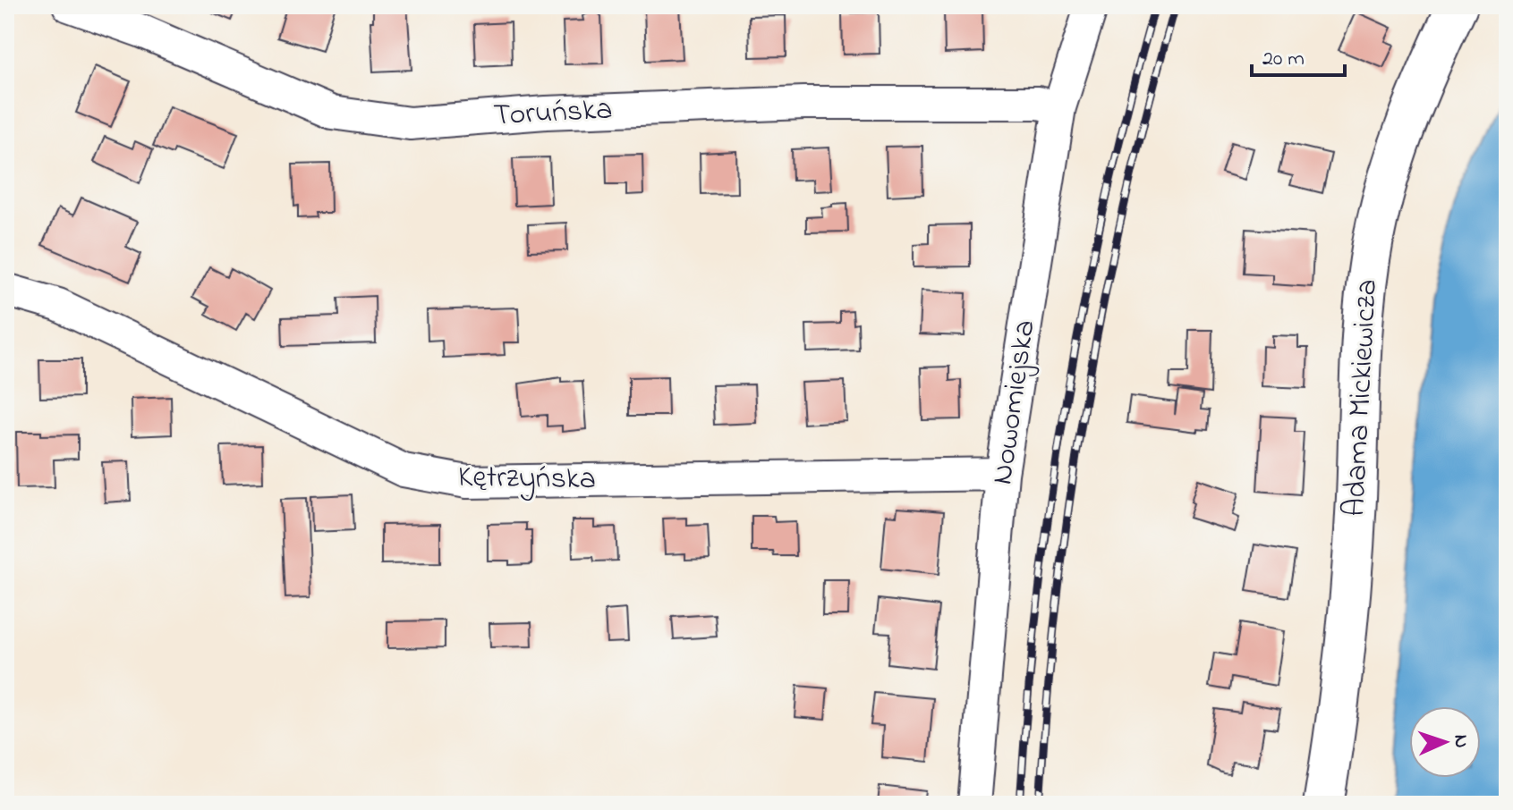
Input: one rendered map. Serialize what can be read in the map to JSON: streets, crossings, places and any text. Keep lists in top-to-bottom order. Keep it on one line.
{"streets":{"street":["Toruńska","Adama Mickiewicza","Nowomiejska","Kętrzyńska"]},"crossings":[["Toruńska","Nowomiejska"],["Nowomiejska","Kętrzyńska"]],"scale_bar":"20 m","north":"right"}
